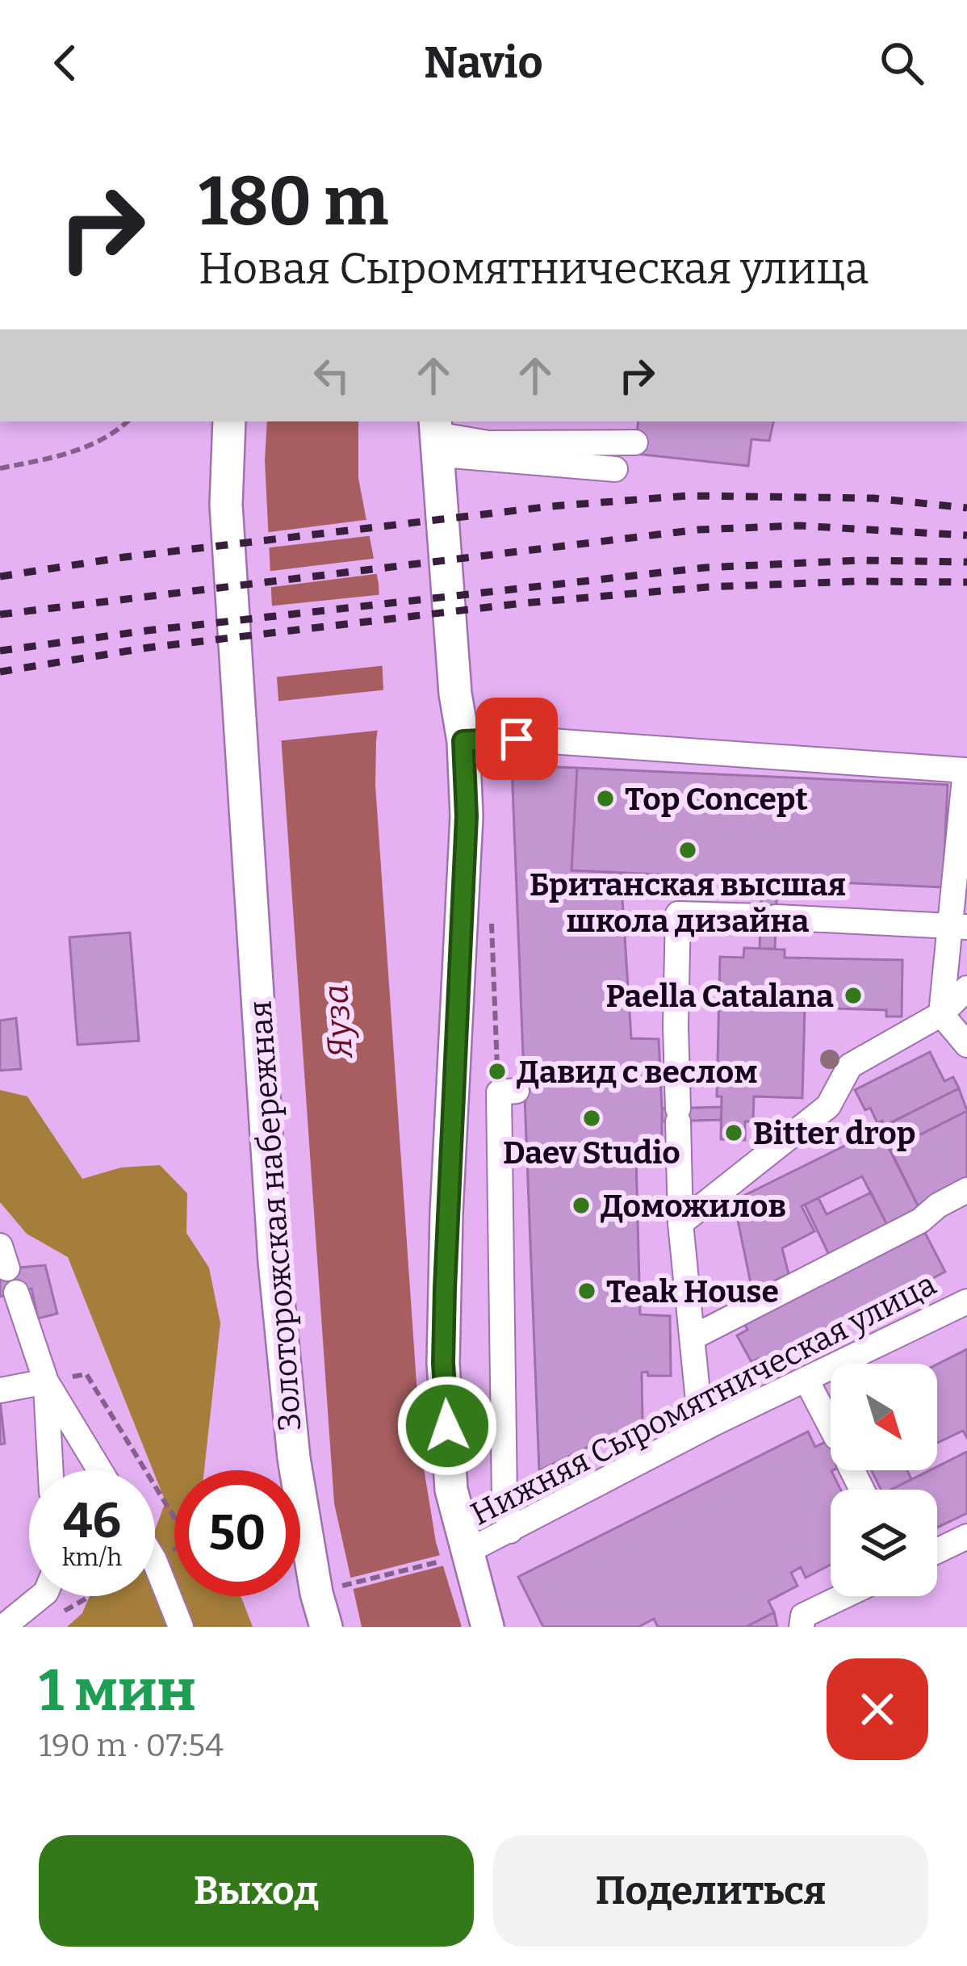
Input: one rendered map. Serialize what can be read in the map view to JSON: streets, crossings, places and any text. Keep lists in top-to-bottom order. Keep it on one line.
{"streets":{"main road":["Золоторожская набережная"],"street":["Нижняя Сыромятническая улица"]},"water":["Яуза"],"places":["Top Concept","Британская высшая школа дизайна","Paella Catalana","Давид с веслом","Daev Studio","Bitter drop","Доможилов","Teak House"],"north":"bottom right","page":{"header":"Navio","turn":["180 m","Новая Сыромятническая улица"],"speed":"46 km/h","limit":"50","heading":["1 мин","190 m · 07:54"],"buttons":["Выход","Поделиться"]}}
